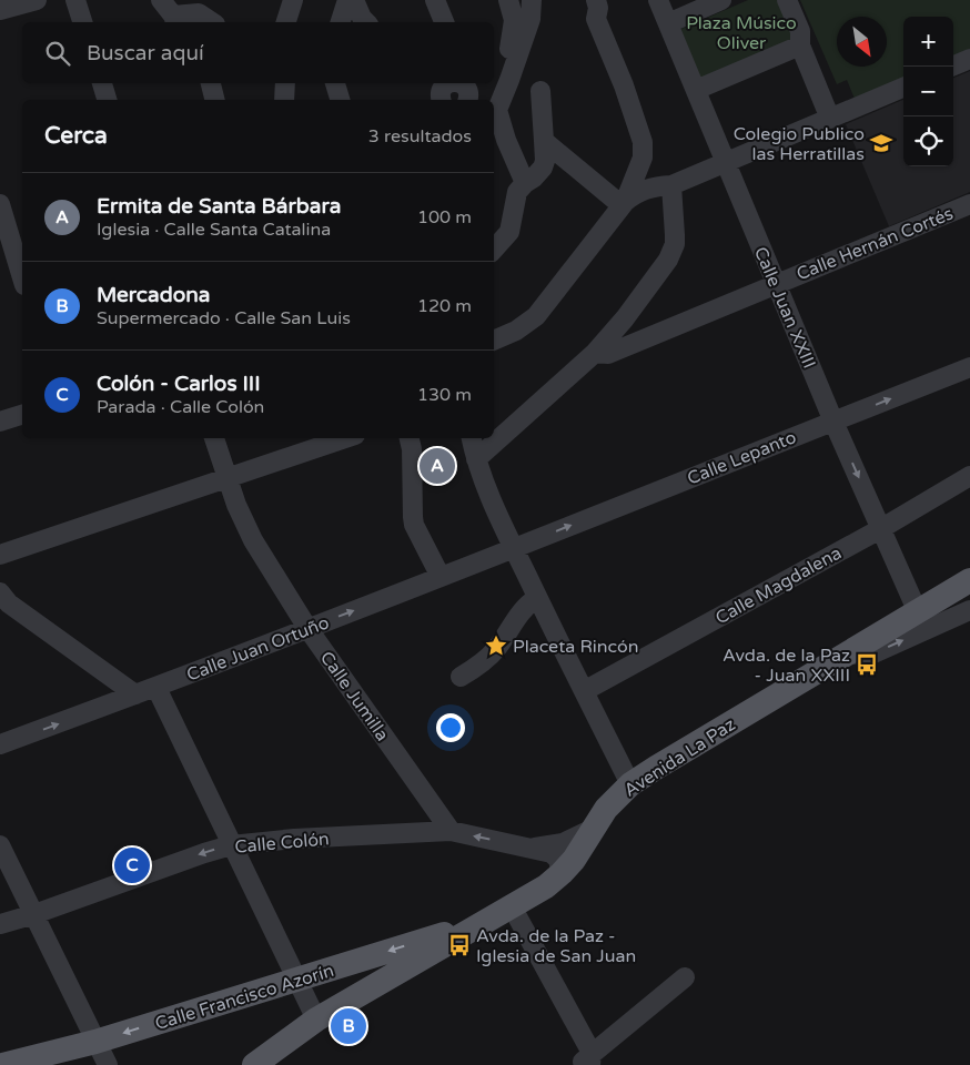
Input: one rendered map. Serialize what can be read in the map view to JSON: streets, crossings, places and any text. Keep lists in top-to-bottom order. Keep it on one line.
{"streets":{"main road":["Avenida La Paz","Calle Francisco Azorín"],"street":["Calle Hernán Cortés","Calle Juan XXIII","Calle Lepanto","Calle Magdalena","Calle Juan Ortuño","Calle Jumilla","Calle Colón"]},"crossings":[["Calle Hernán Cortés","Calle Juan XXIII"],["Calle Juan XXIII","Calle Lepanto"],["Calle Juan XXIII","Calle Magdalena"],["Calle Juan XXIII","Avenida La Paz"],["Calle Lepanto","Calle Juan Ortuño"],["Calle Juan Ortuño","Calle Jumilla"],["Calle Jumilla","Calle Colón"],["Avenida La Paz","Calle Colón"],["Avenida La Paz","Calle Francisco Azorín"]],"one_way":["Calle Colón"],"parks":["Plaza Músico Oliver"],"places":{"school or university":["Colegio Publico las Herratillas"],"place":["Placeta Rincón"],"bus stop":["Avda. de la Paz - Juan XXIII","Avda. de la Paz - Iglesia de San Juan"]},"north":"bottom right","page":{"map_buttons":["+","−"],"search":"Buscar aquí","heading":["Cerca","3 resultados"],"list":[{"mark":"A","name":"Ermita de Santa Bárbara","note":"Iglesia · Calle Santa Catalina","value":"100 m"},{"mark":"B","name":"Mercadona","note":"Supermercado · Calle San Luis","value":"120 m"},{"mark":"C","name":"Colón - Carlos III","note":"Parada · Calle Colón","value":"130 m"}],"pins":["A","C","B"]}}
